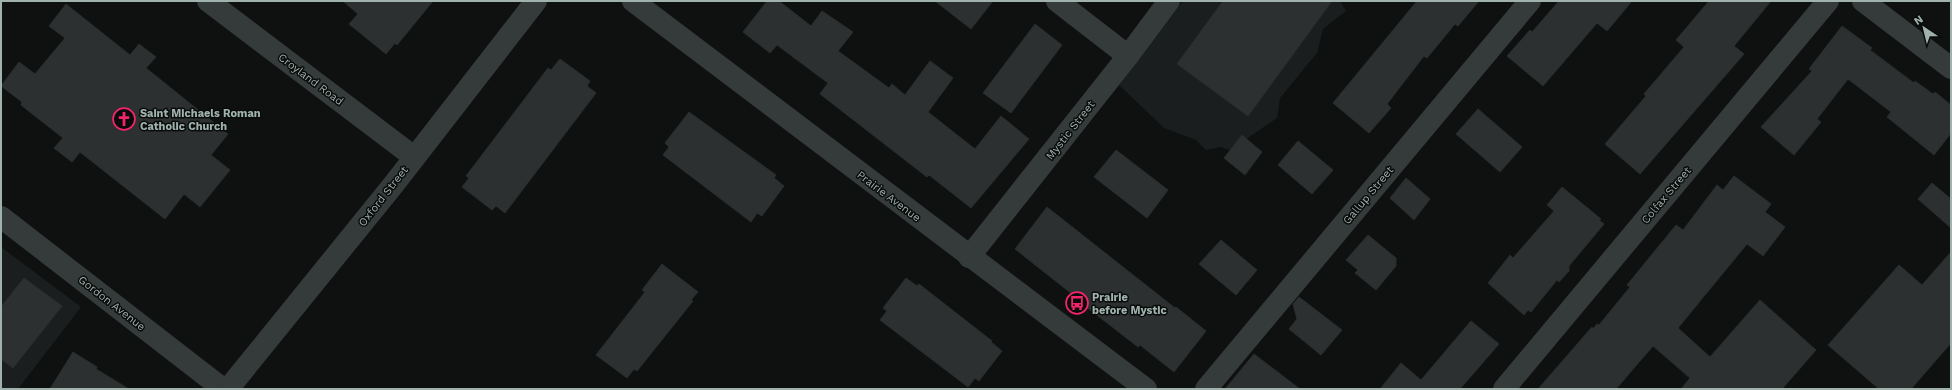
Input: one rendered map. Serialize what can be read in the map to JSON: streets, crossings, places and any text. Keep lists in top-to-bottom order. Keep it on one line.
{"streets":{"street":["Croyland Road","Mystic Street","Gallup Street","Colfax Street","Oxford Street","Prairie Avenue","Gordon Avenue"]},"crossings":[["Croyland Road","Oxford Street"],["Mystic Street","Prairie Avenue"]],"places":{"church":["Saint Michaels Roman Catholic Church"],"bus stop":["Prairie before Mystic"]},"north":"top left"}
